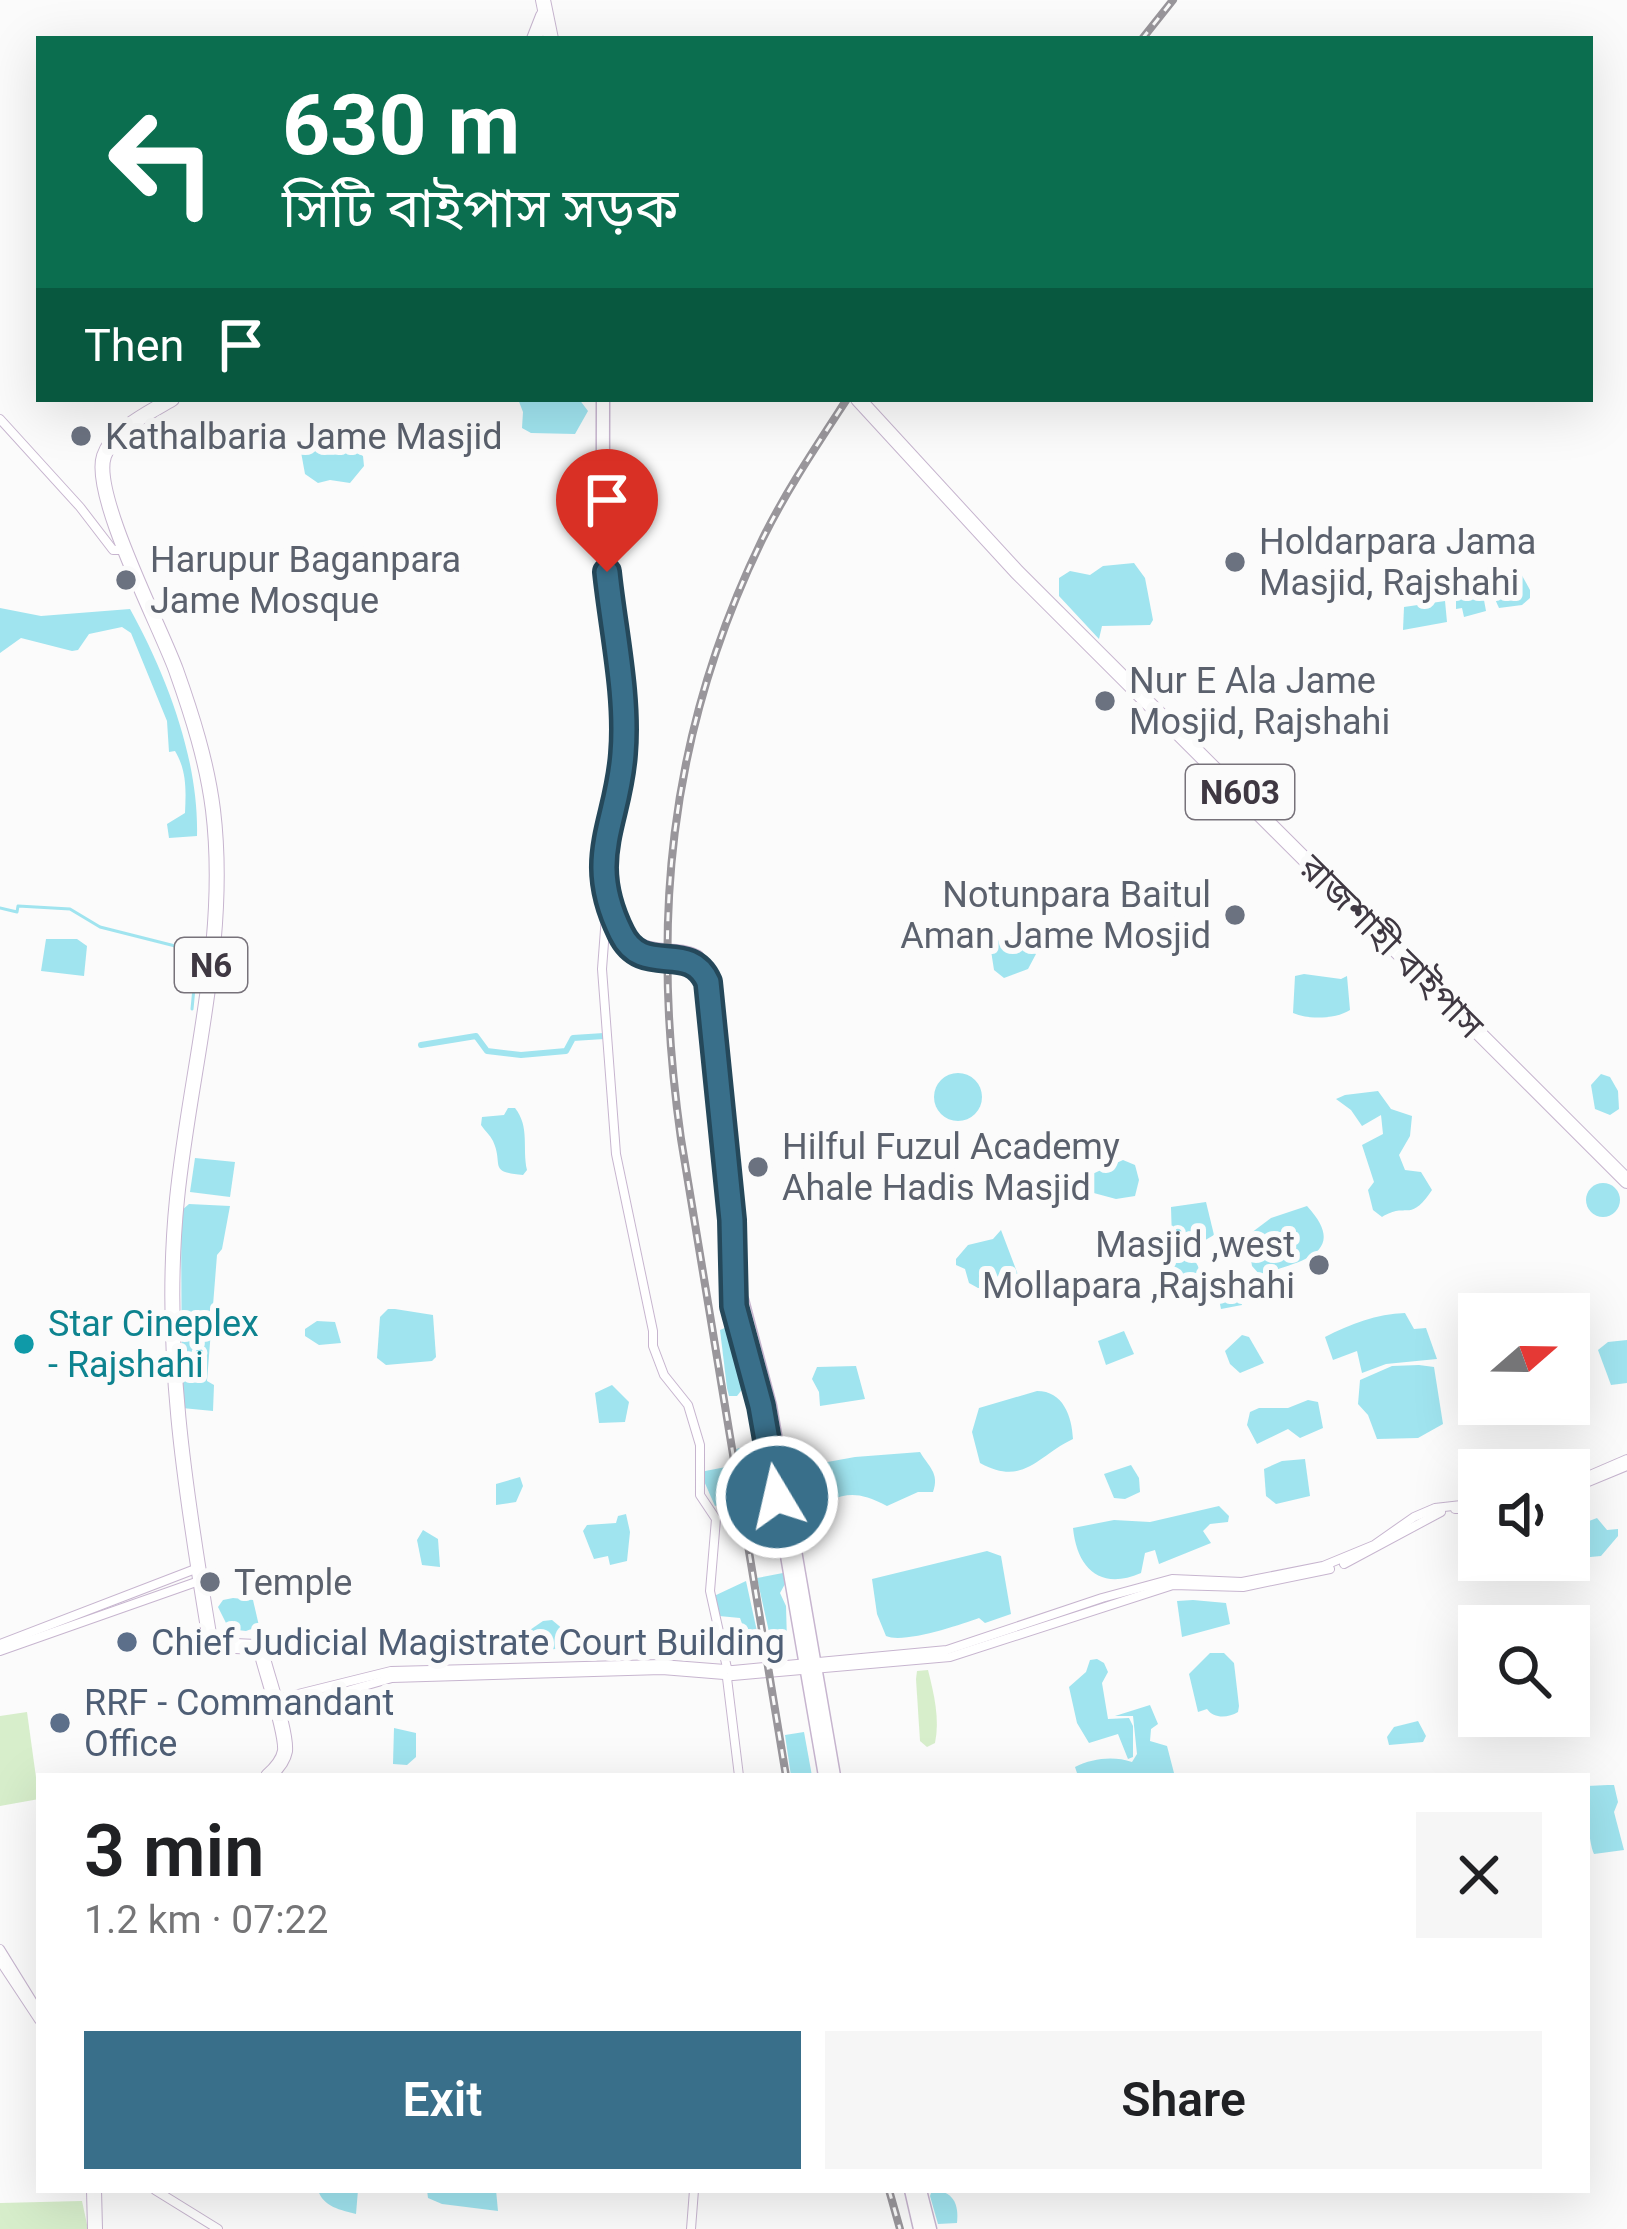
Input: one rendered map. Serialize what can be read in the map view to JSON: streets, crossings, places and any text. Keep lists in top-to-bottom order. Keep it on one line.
{"streets":{"highway":["N603","রাজশাহী বাইপাস","N6"]},"places":["Kathalbaria Jame Masjid","Holdarpara Jama Masjid, Rajshahi","Harupur Baganpara Jame Mosque","Nur E Ala Jame Mosjid, Rajshahi","Notunpara Baitul Aman Jame Mosjid","Hilful Fuzul Academy Ahale Hadis Masjid","Masjid ,west Mollapara ,Rajshahi","Star Cineplex - Rajshahi","Temple","Chief Judicial Magistrate Court Building","RRF - Commandant Office"],"north":"right","page":{"turn":["630 m","সিটি বাইপাস সড়ক"],"then":"Then","heading":["3 min","1.2 km · 07:22"],"buttons":["Exit","Share"]}}
